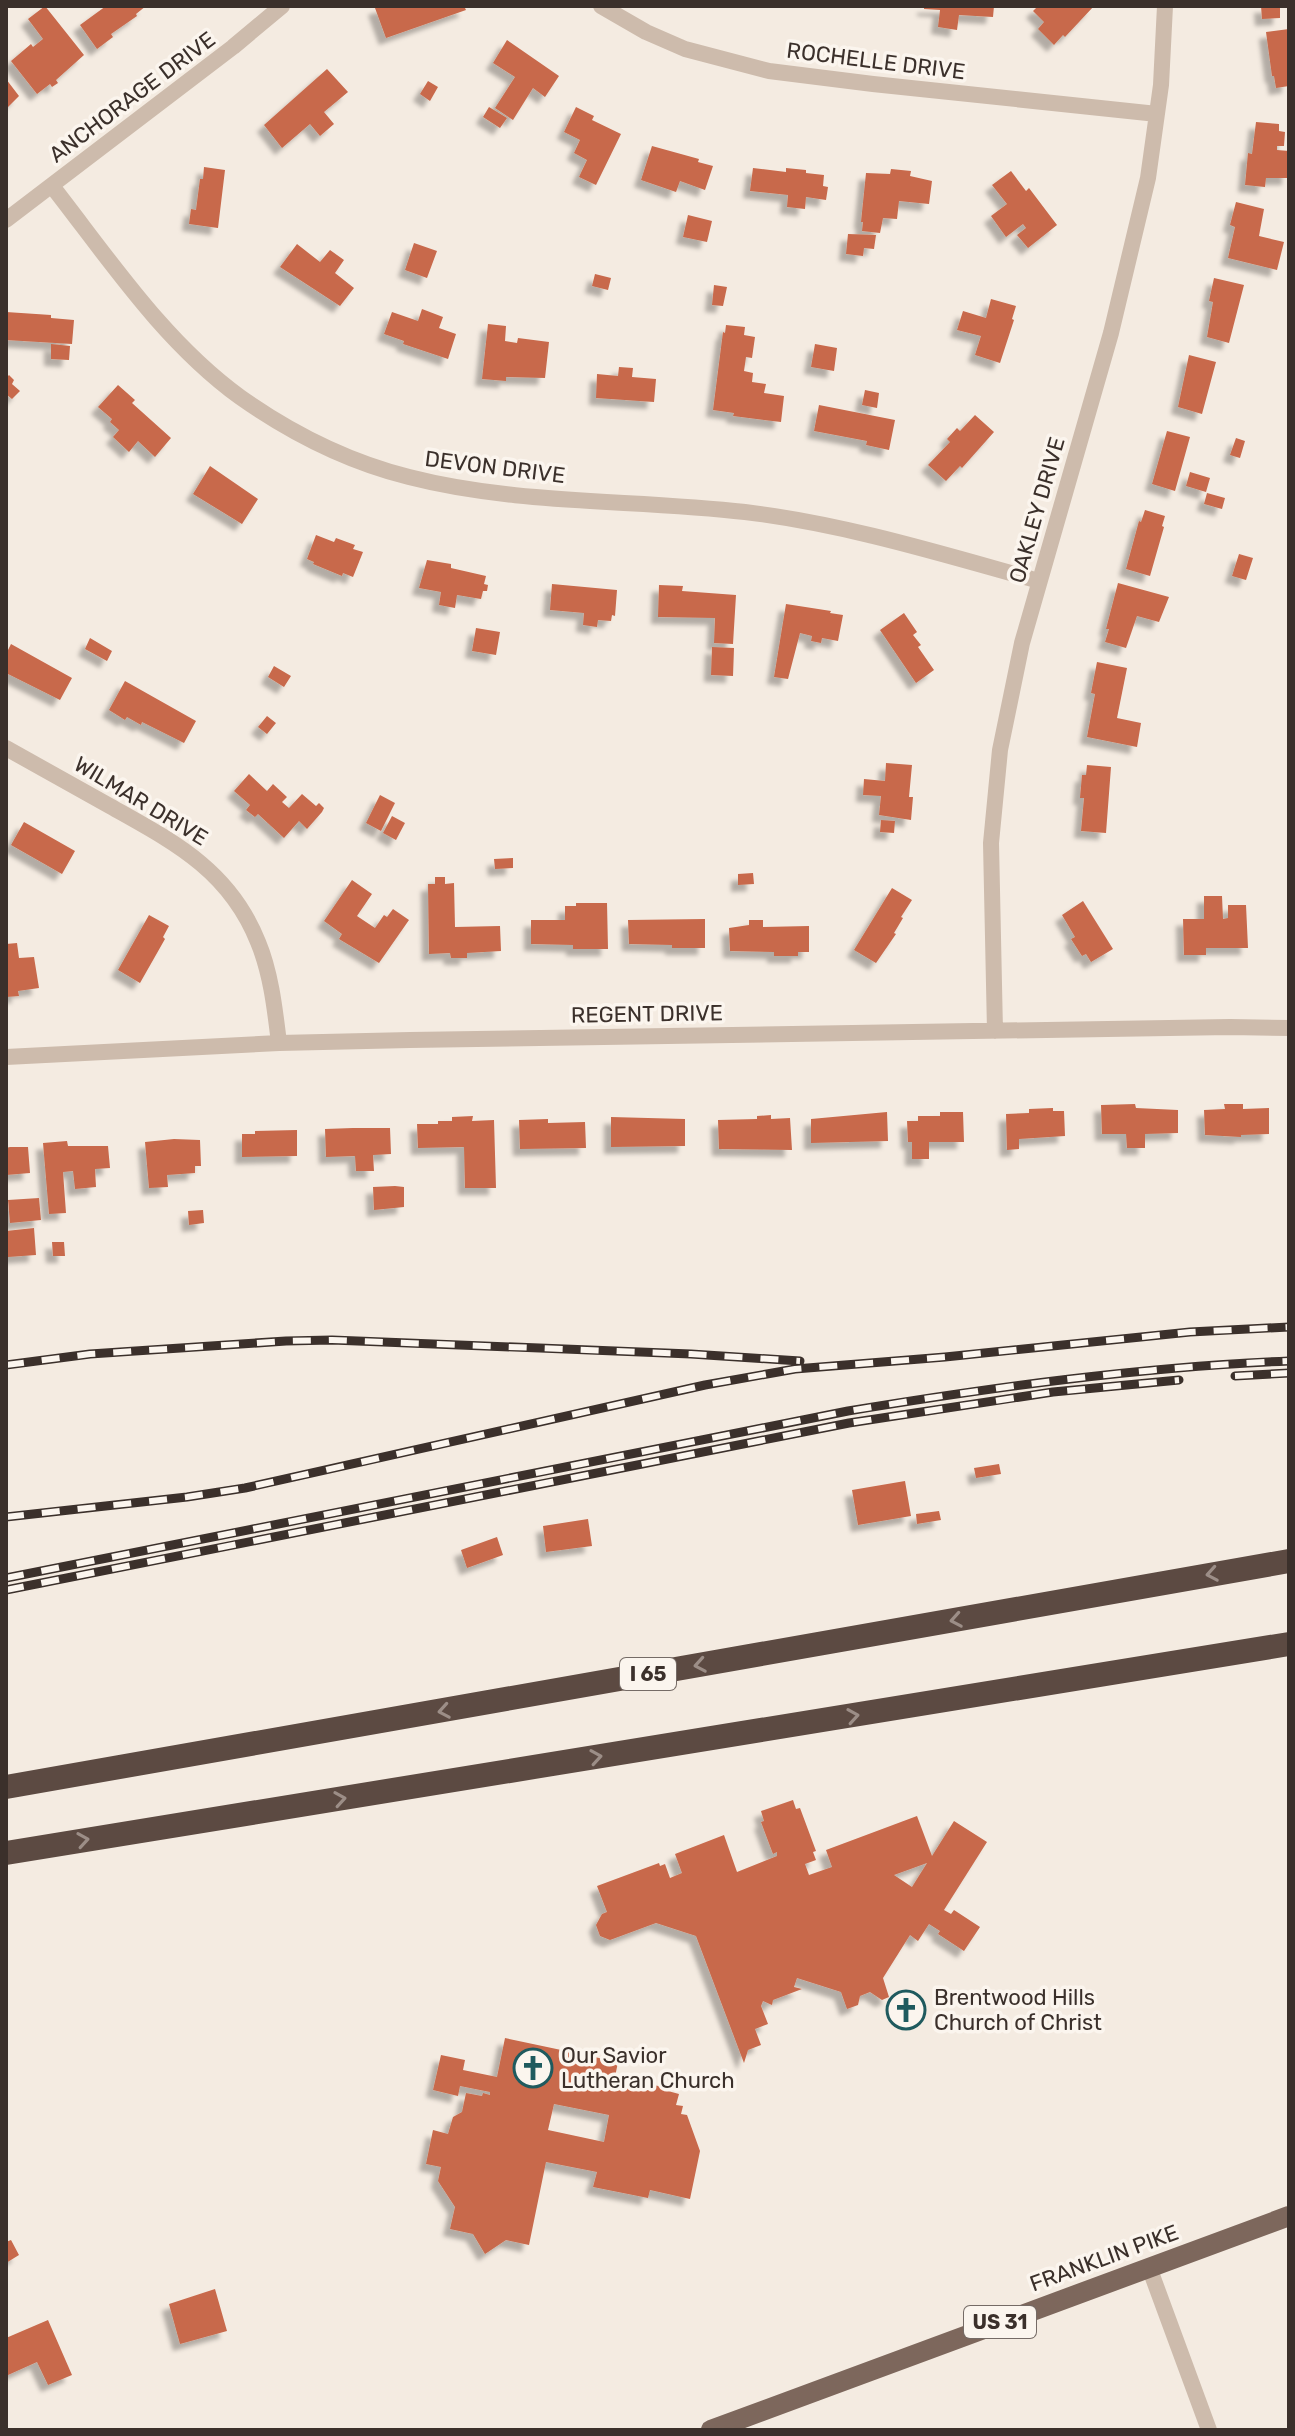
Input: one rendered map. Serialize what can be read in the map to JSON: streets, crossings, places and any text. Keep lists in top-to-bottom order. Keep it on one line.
{"streets":{"highway":["I 65"],"main road":["FRANKLIN PIKE","US 31"],"street":["ROCHELLE DRIVE","ANCHORAGE DRIVE","DEVON DRIVE","OAKLEY DRIVE","WILMAR DRIVE","REGENT DRIVE"]},"crossings":[["ROCHELLE DRIVE","OAKLEY DRIVE"],["ANCHORAGE DRIVE","DEVON DRIVE"],["DEVON DRIVE","OAKLEY DRIVE"],["OAKLEY DRIVE","REGENT DRIVE"],["WILMAR DRIVE","REGENT DRIVE"]],"places":{"church":["Brentwood Hills Church of Christ","Our Savior Lutheran Church"]}}
